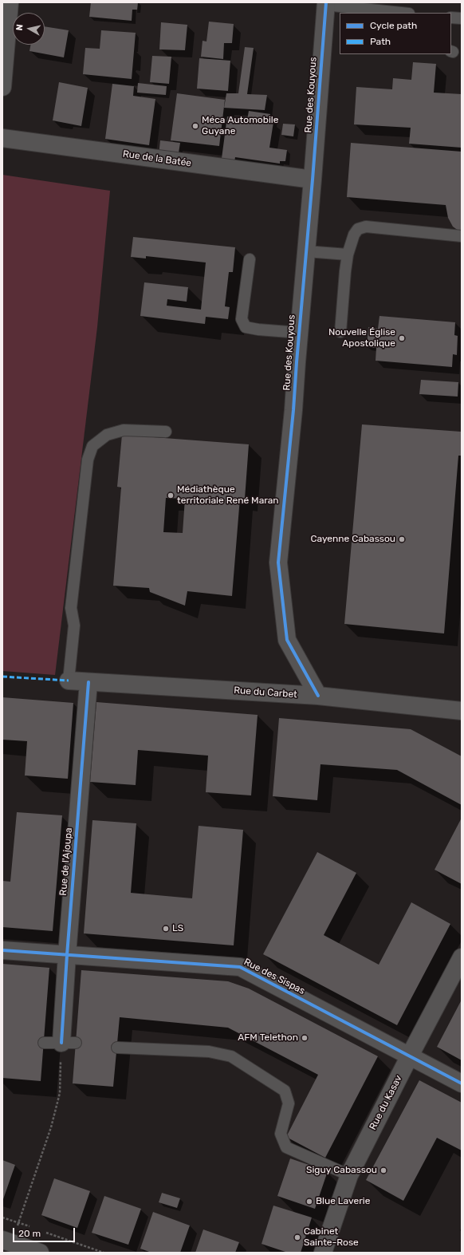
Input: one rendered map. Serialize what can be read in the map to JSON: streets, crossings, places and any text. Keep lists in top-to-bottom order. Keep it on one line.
{"streets":{"street":["Rue des Kouyous","Rue de la Batée","Rue du Carbet","Rue de l'Ajoupa","Rue des Sispas","Rue du Kasav"]},"crossings":[["Rue des Kouyous","Rue de la Batée"],["Rue des Kouyous","Rue du Carbet"],["Rue du Carbet","Rue de l'Ajoupa"],["Rue de l'Ajoupa","Rue des Sispas"],["Rue des Sispas","Rue du Kasav"]],"places":["Méca Automobile Guyane","Nouvelle Église Apostolique","Médiathèque territoriale René Maran","Cayenne Cabassou","LS","AFM Telethon","Siguy Cabassou","Blue Laverie","Cabinet Sainte-Rose"],"legend":["Cycle path","Path"],"scale_bar":"20 m","north":"left"}
